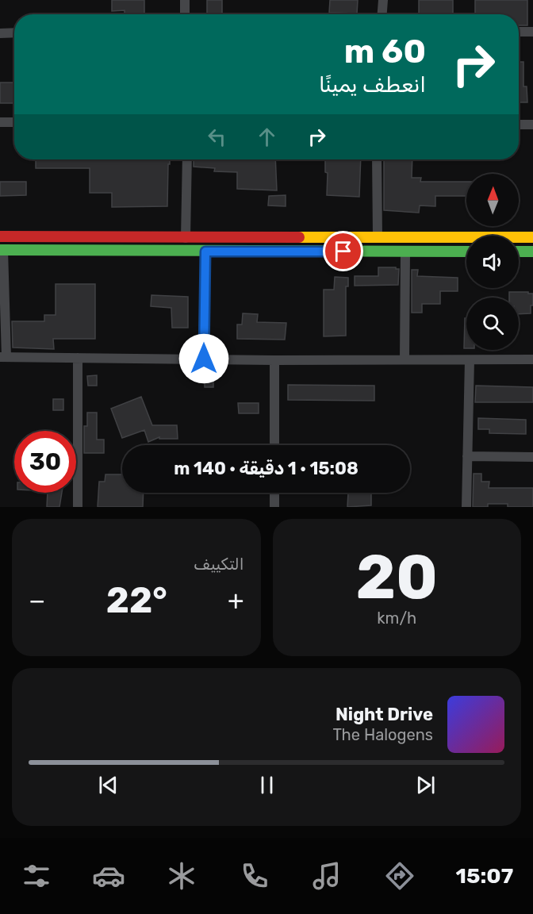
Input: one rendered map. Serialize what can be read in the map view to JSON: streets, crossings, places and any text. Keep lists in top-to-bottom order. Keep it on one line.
{"north":"top","page":{"turn":["60 m","انعطف يمينًا"],"limit":"30","trip":"15:08 · 1 دقيقة · 140 m","tile":[["20","km/h"],"التكييف"],"heat":["−","22°","+"],"song":["Night Drive","The Halogens"],"tabs":"15:07"}}
